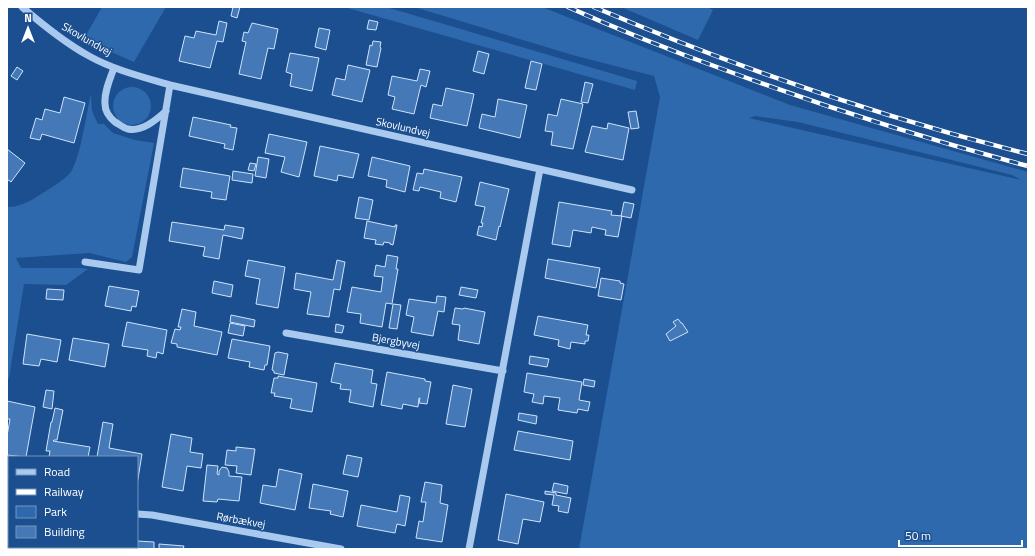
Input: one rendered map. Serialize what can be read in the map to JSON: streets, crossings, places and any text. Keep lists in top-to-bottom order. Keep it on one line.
{"streets":{"street":["Skovlundvej","Bjergbyvej","Rørbækvej"]},"legend":["Road","Railway","Park","Building"],"scale_bar":"50 m","north":"top"}
